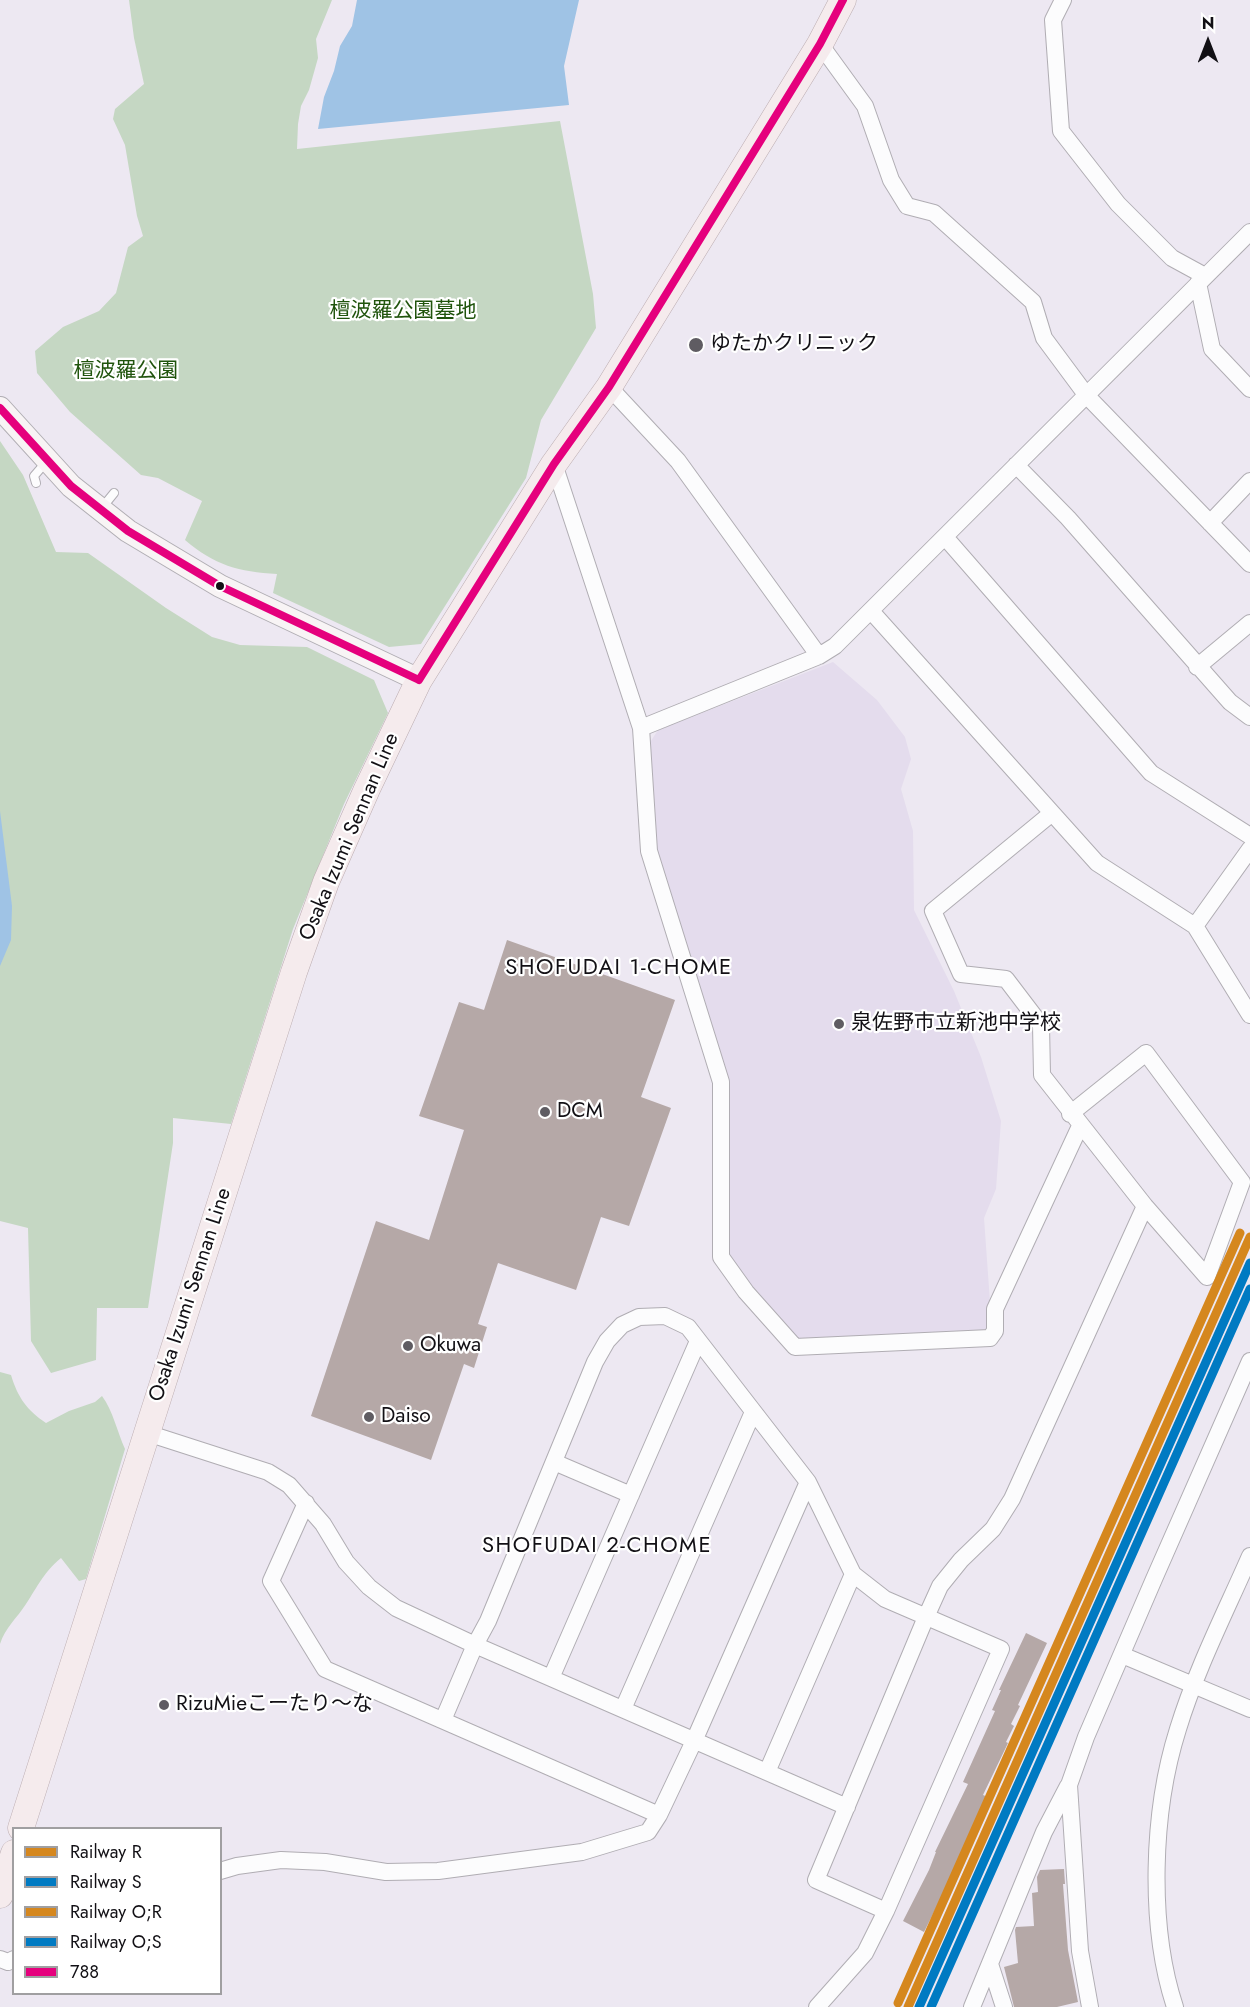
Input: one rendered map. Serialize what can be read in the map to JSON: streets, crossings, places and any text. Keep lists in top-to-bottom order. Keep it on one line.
{"streets":{"main road":["Osaka Izumi Sennan Line"]},"districts":["SHOFUDAI 1-CHOME","SHOFUDAI 2-CHOME"],"parks":["檀波羅公園墓地","檀波羅公園"],"places":["ゆたかクリニック","泉佐野市立新池中学校","DCM","Okuwa","Daiso","RizuMieこーたり～な"],"lines":["transit line 788","rail line O;R","rail line R","rail line S","rail line O;S"],"legend":["Railway R","Railway S","Railway O;R","Railway O;S","788"],"north":"top"}
